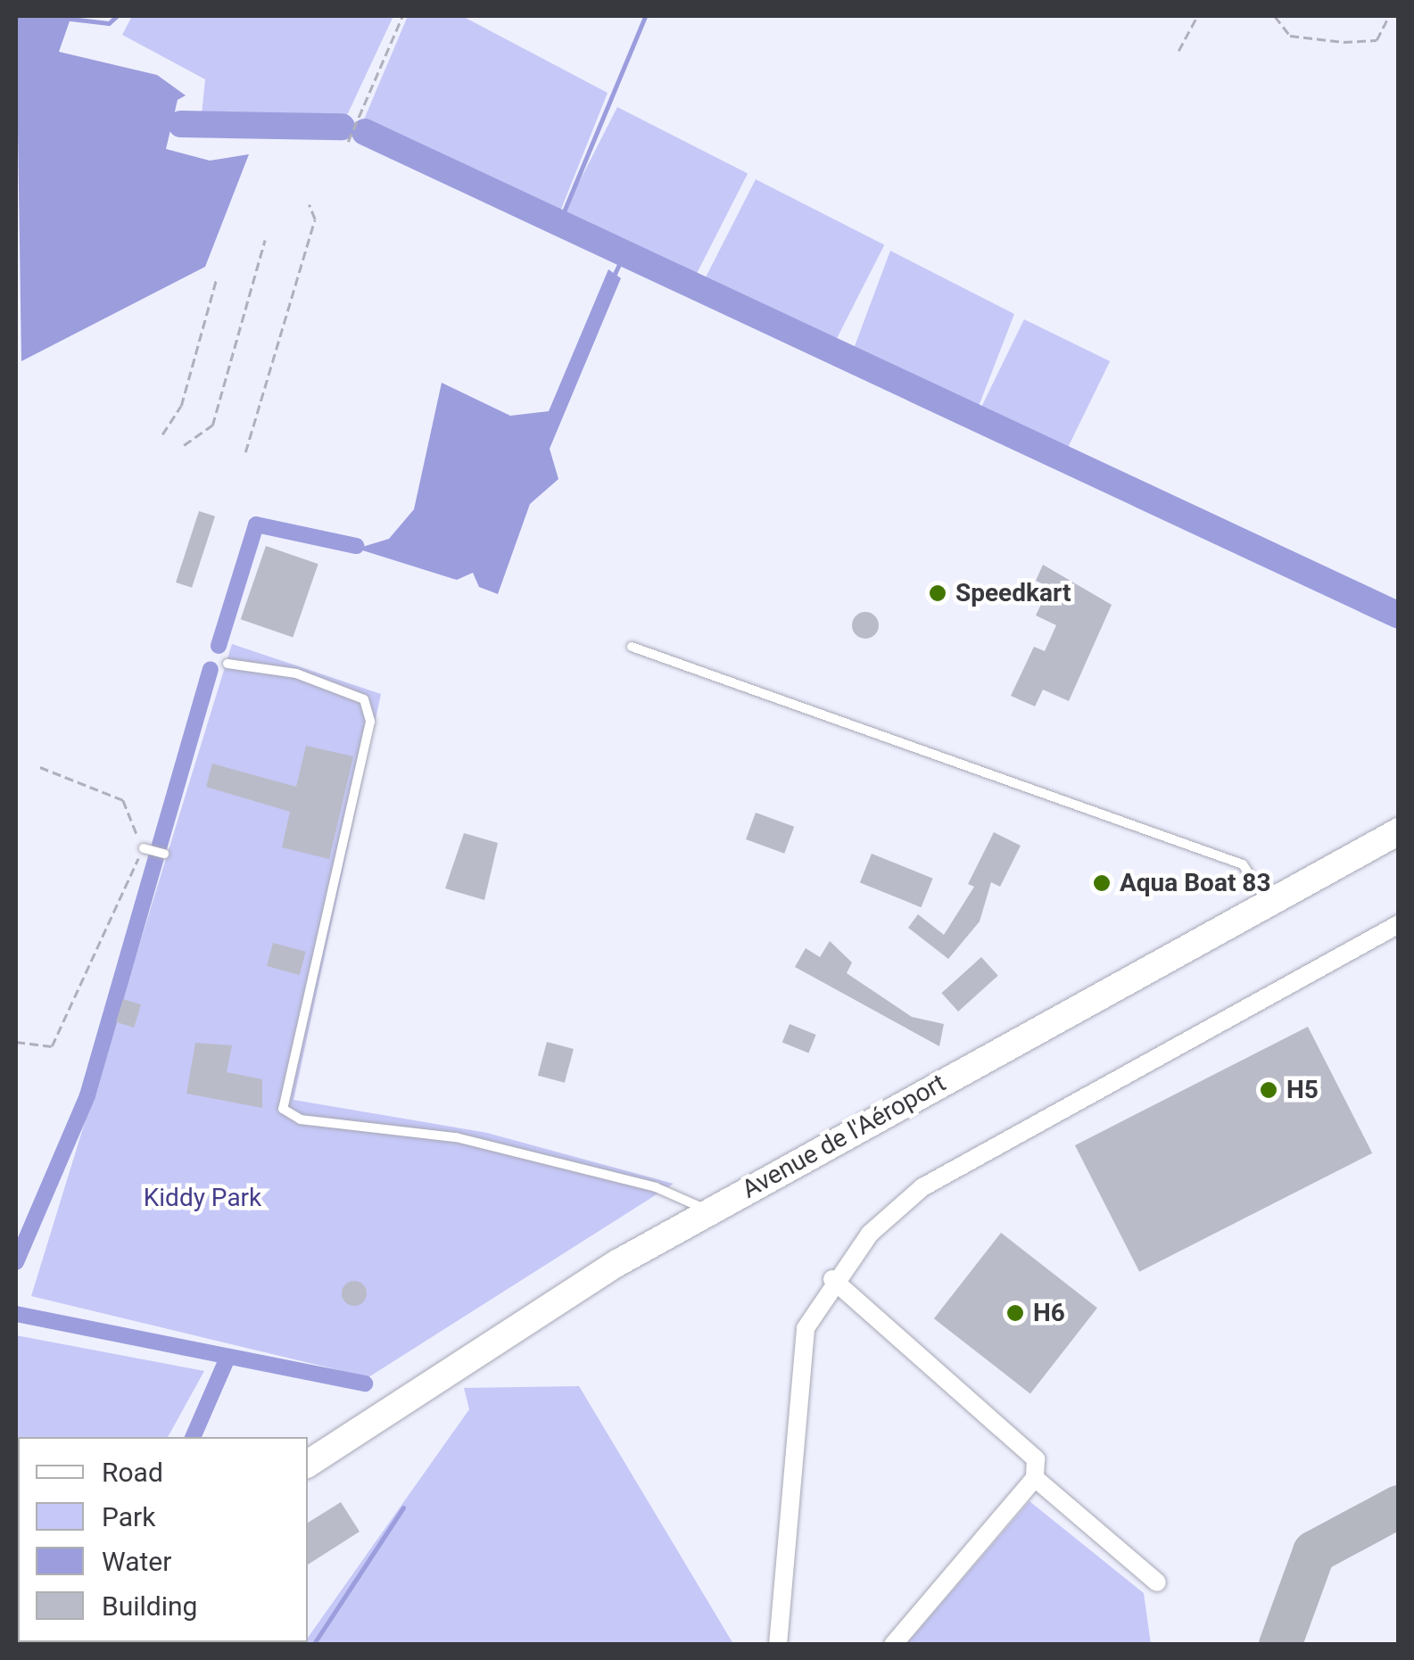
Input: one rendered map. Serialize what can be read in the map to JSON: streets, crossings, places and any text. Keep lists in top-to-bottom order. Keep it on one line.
{"streets":{"main road":["Avenue de l'Aéroport"]},"parks":["Kiddy Park"],"places":["Speedkart","Aqua Boat 83","H5","H6"],"legend":["Road","Park","Water","Building"]}
